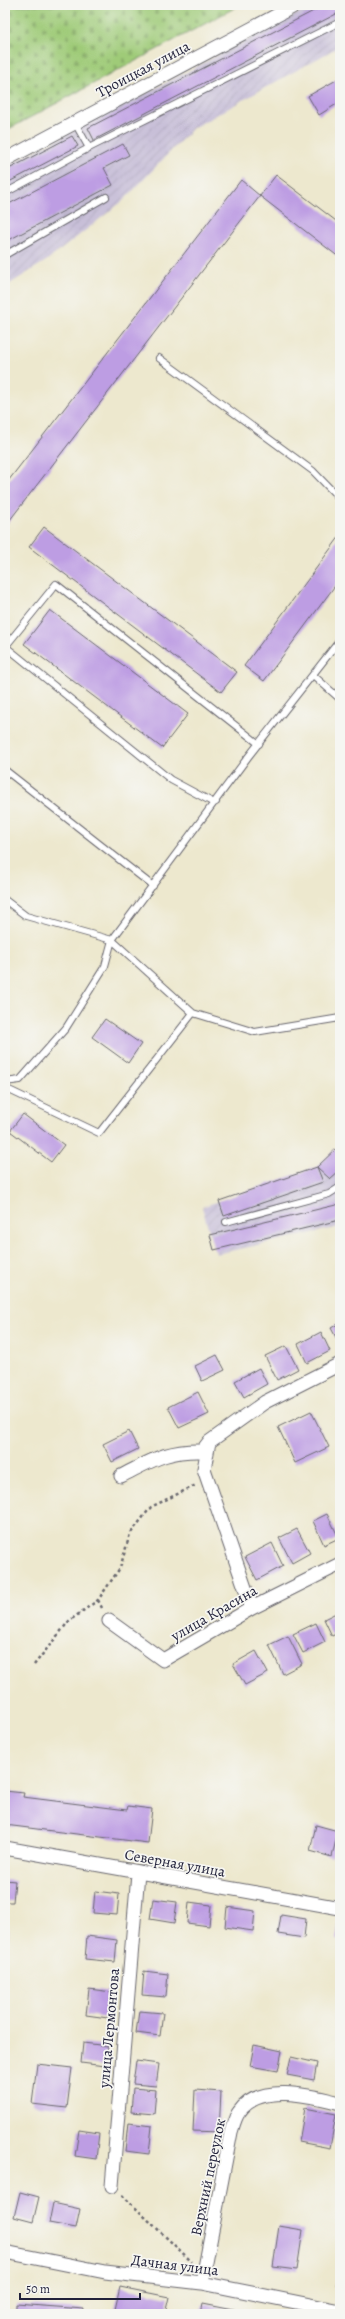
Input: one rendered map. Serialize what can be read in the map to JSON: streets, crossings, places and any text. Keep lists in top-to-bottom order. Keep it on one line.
{"streets":{"street":["Троицкая улица","улица Красина","Северная улица","улица Лермонтова","Верхний переулок","Дачная улица"]},"crossings":[["Северная улица","улица Лермонтова"],["Верхний переулок","Дачная улица"]],"scale_bar":"50 m"}
